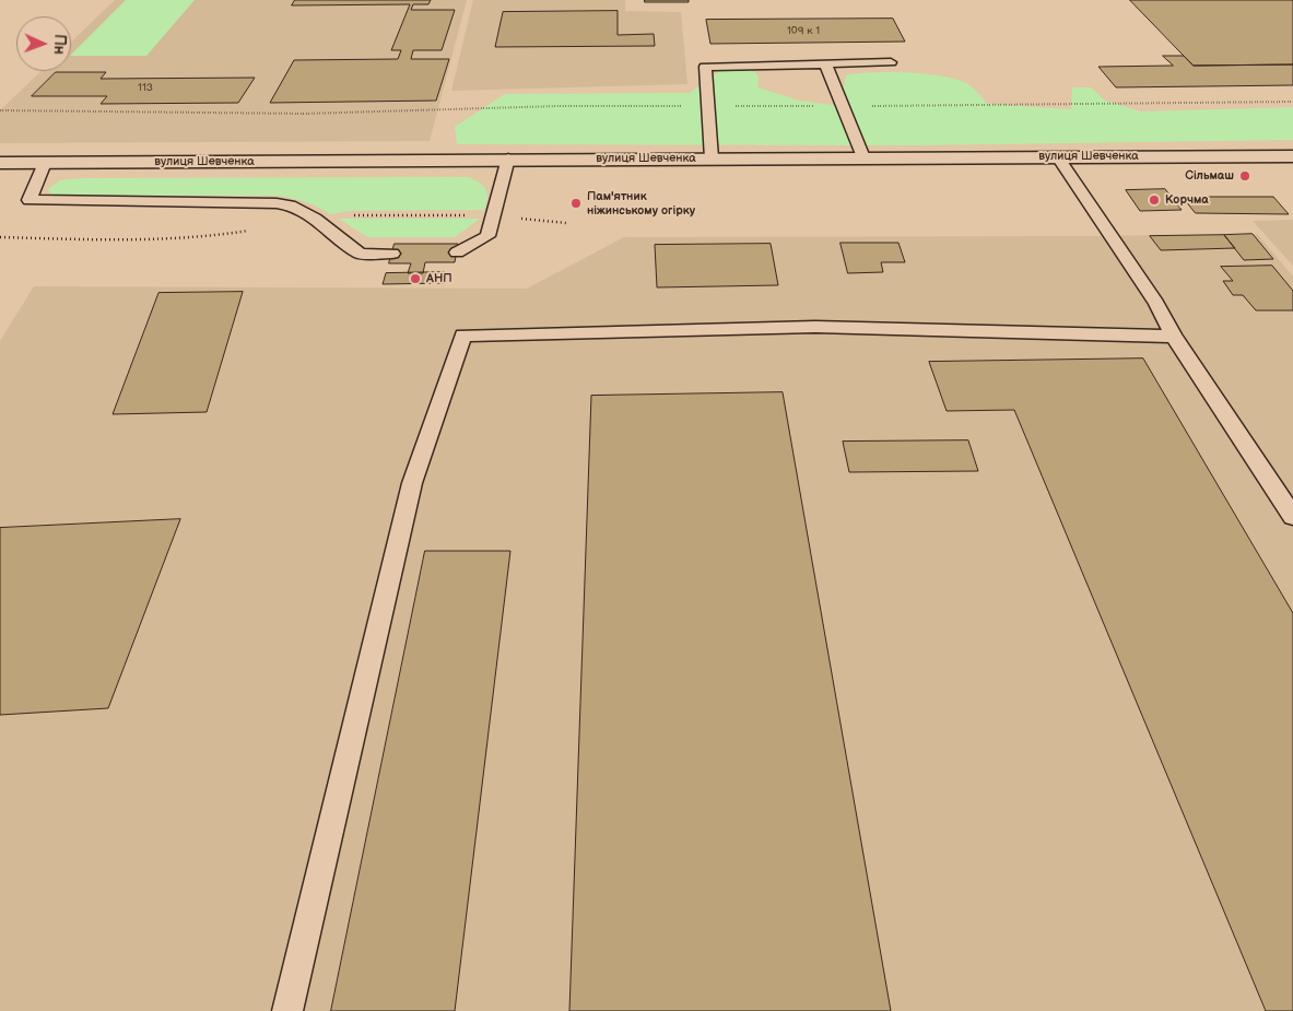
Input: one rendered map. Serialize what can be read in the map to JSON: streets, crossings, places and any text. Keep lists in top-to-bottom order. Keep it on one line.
{"streets":{"main road":["вулиця Шевченка"]},"places":["Сільмаш","Корчма","Пам'ятник ніжинському огірку","АНП"],"house_numbers":["109 к 1","113"],"north":"right"}
